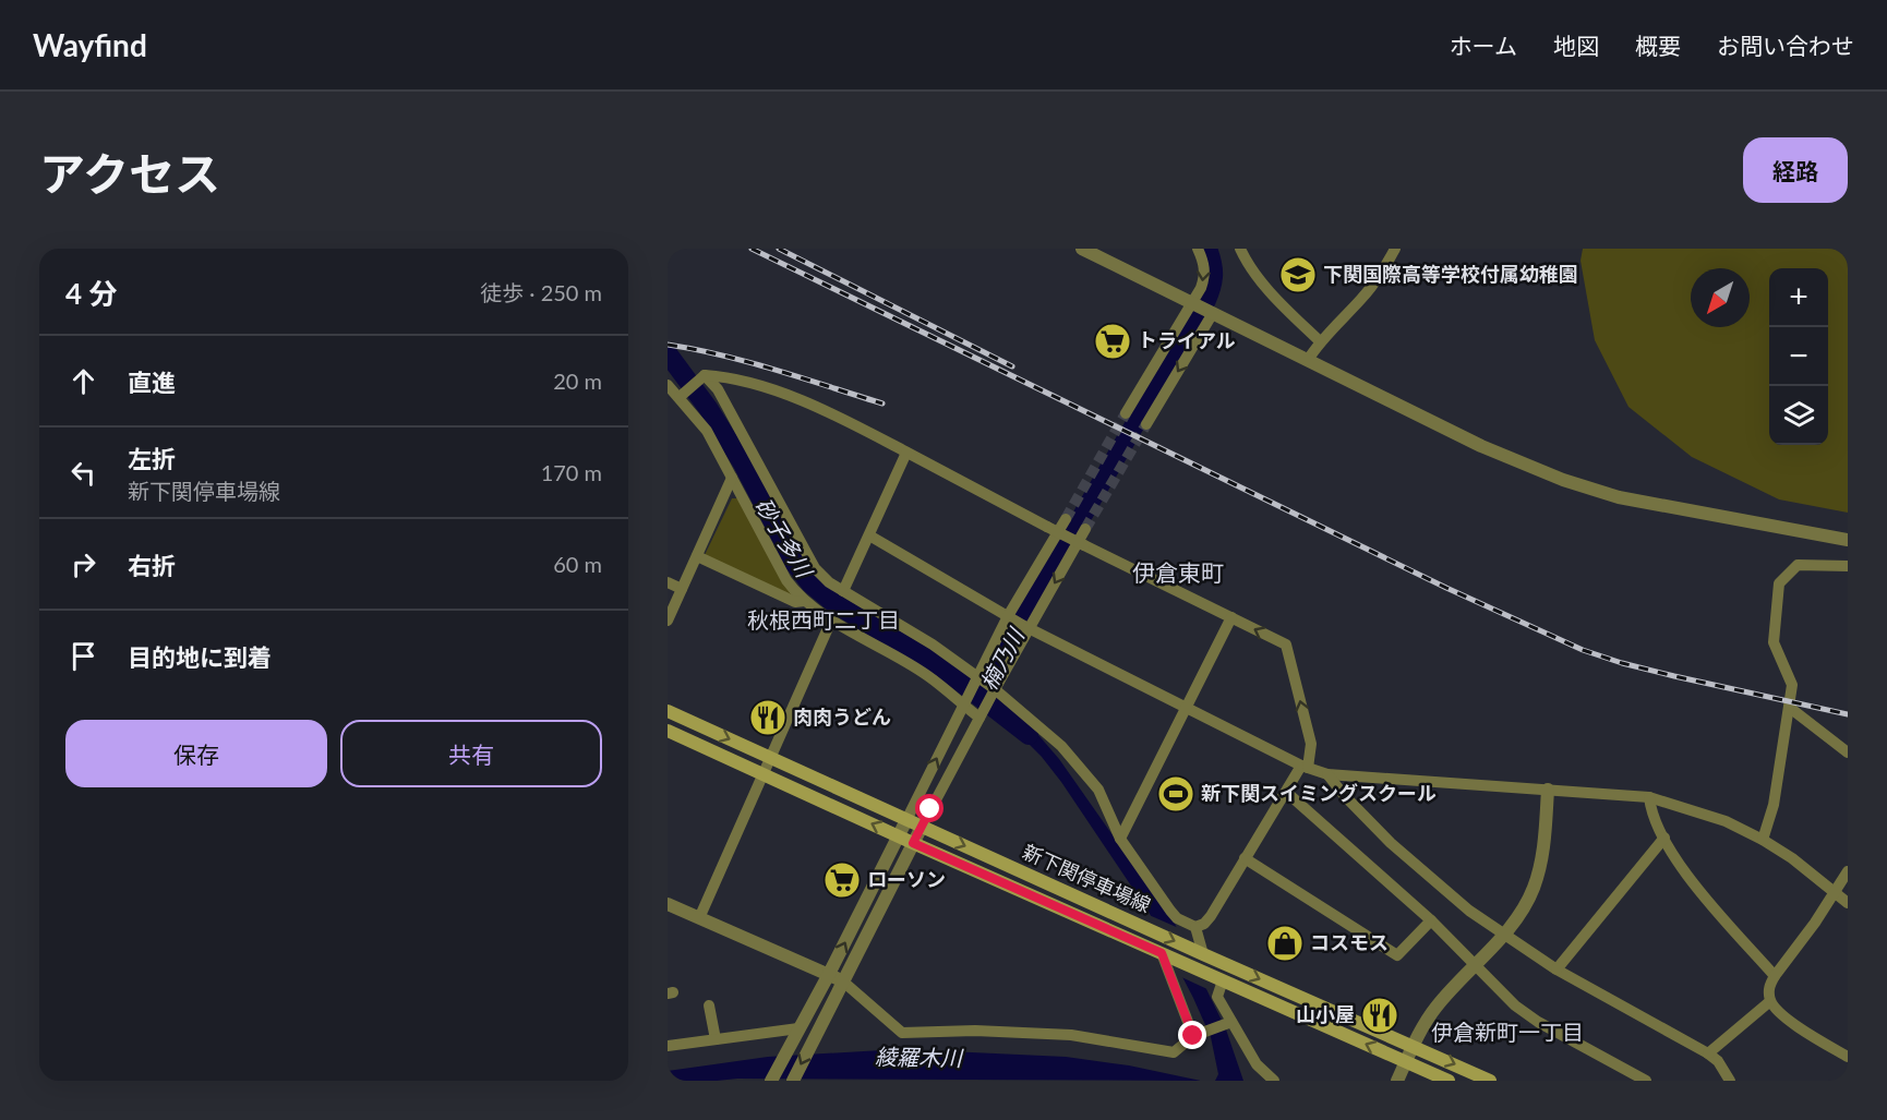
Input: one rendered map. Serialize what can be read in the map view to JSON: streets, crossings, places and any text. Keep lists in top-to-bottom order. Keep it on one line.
{"streets":{"main road":["新下関停車場線"]},"districts":["伊倉東町","秋根西町二丁目","伊倉新町一丁目"],"water":["砂子多川","楠乃川","綾羅木川"],"places":{"school or university":["下関国際高等学校付属幼稚園"],"supermarket":["トライアル","ローソン"],"restaurant":["肉肉うどん","山小屋"],"sports":["新下関スイミングスクール"],"shop":["コスモス"]},"north":"bottom left","page":{"header":"Wayfind","nav":["ホーム","地図","概要","お問い合わせ"],"title":"アクセス","buttons":["経路",["保存","共有"]],"heading":["4 分","徒歩 · 250 m"],"map_buttons":["+","−"],"list":[["直進","20 m"],["左折","新下関停車場線","170 m"],["右折","60 m"],"目的地に到着"]}}
